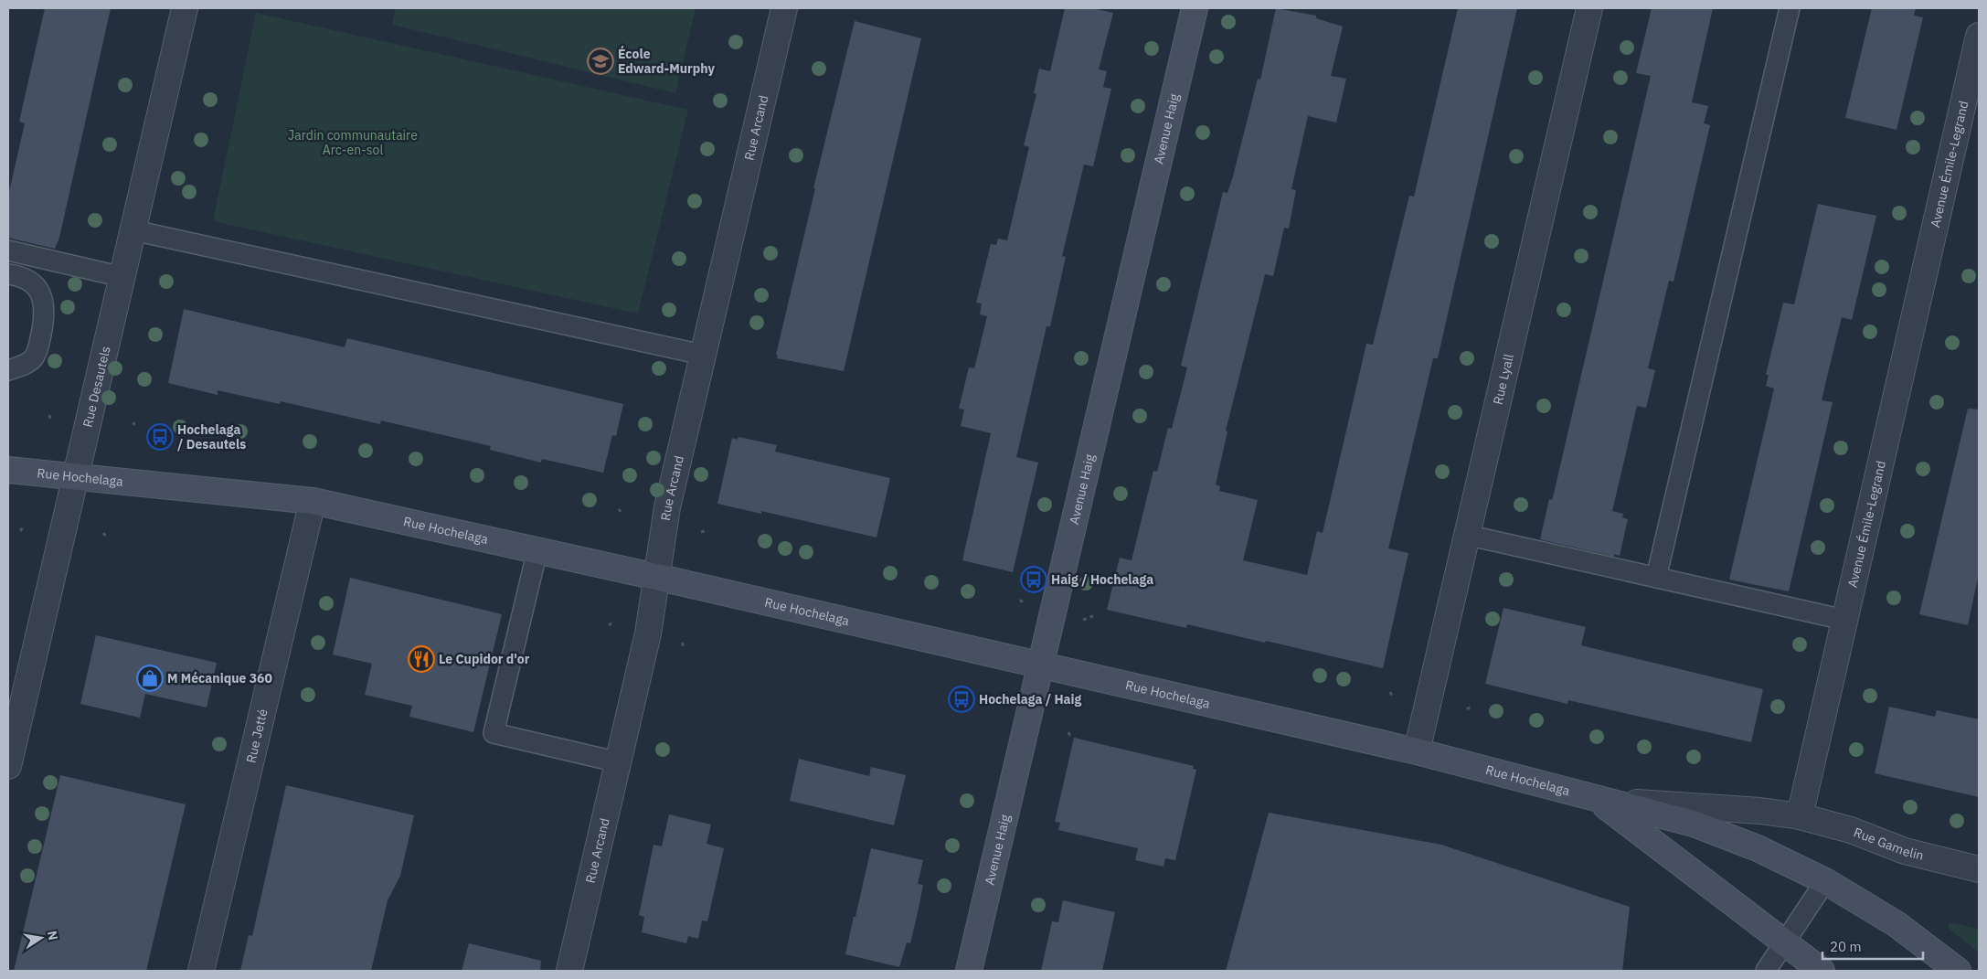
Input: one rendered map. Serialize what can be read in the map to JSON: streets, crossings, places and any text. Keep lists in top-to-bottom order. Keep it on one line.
{"streets":{"main road":["Avenue Haig","Rue Hochelaga"],"street":["Rue Arcand","Avenue Émile-Legrand","Rue Lyall","Rue Desautels","Rue Jetté","Rue Gamelin"]},"crossings":[["Rue Arcand","Rue Hochelaga"],["Avenue Haig","Rue Hochelaga"],["Avenue Émile-Legrand","Rue Gamelin"],["Rue Lyall","Rue Hochelaga"],["Rue Desautels","Rue Hochelaga"],["Rue Hochelaga","Rue Jetté"]],"parks":["Jardin communautaire Arc-en-sol"],"places":{"school or university":["École Edward-Murphy"],"bus stop":["Hochelaga / Desautels","Haig / Hochelaga","Hochelaga / Haig"],"restaurant":["Le Cupidor d'or"],"shop":["M Mécanique 360"]},"scale_bar":"20 m","north":"right"}
